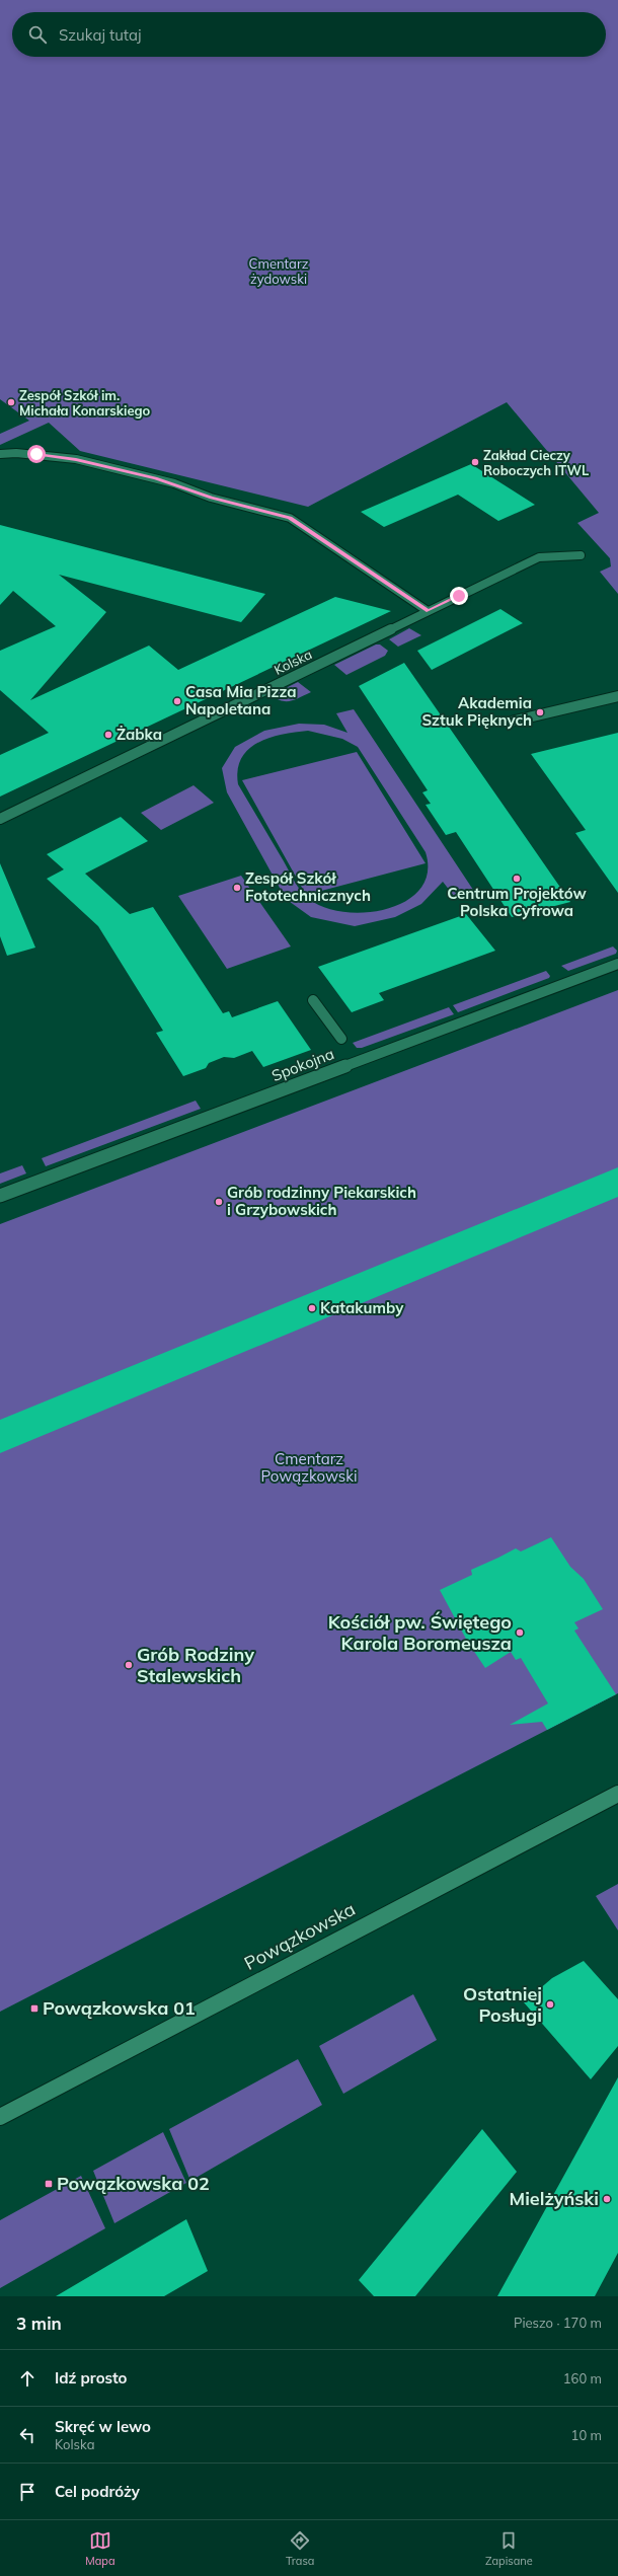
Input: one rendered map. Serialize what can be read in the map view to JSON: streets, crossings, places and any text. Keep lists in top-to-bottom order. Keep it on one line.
{"streets":{"main road":["Powązkowska"],"street":["Kolska","Spokojna"]},"parks":["Cmentarz żydowski","Cmentarz Powązkowski"],"places":{"other":["Zespół Szkół im. Michała Konarskiego","Zakład Cieczy Roboczych ITWL","Casa Mia Pizza Napoletana","Akademia Sztuk Pięknych","Żabka","Centrum Projektów Polska Cyfrowa","Zespół Szkół Fototechnicznych","Grób rodzinny Piekarskich i Grzybowskich","Katakumby","Kościół pw. Świętego Karola Boromeusza","Grób Rodziny Stalewskich","Ostatniej Posługi","Mielżyński"],"transit":["Powązkowska 01","Powązkowska 02"]},"page":{"search":"Szukaj tutaj","heading":["3 min","Pieszo · 170 m"],"list":[["Idź prosto","160 m"],["Skręć w lewo","Kolska","10 m"],"Cel podróży"],"nav":["Mapa","Trasa","Zapisane"]}}
